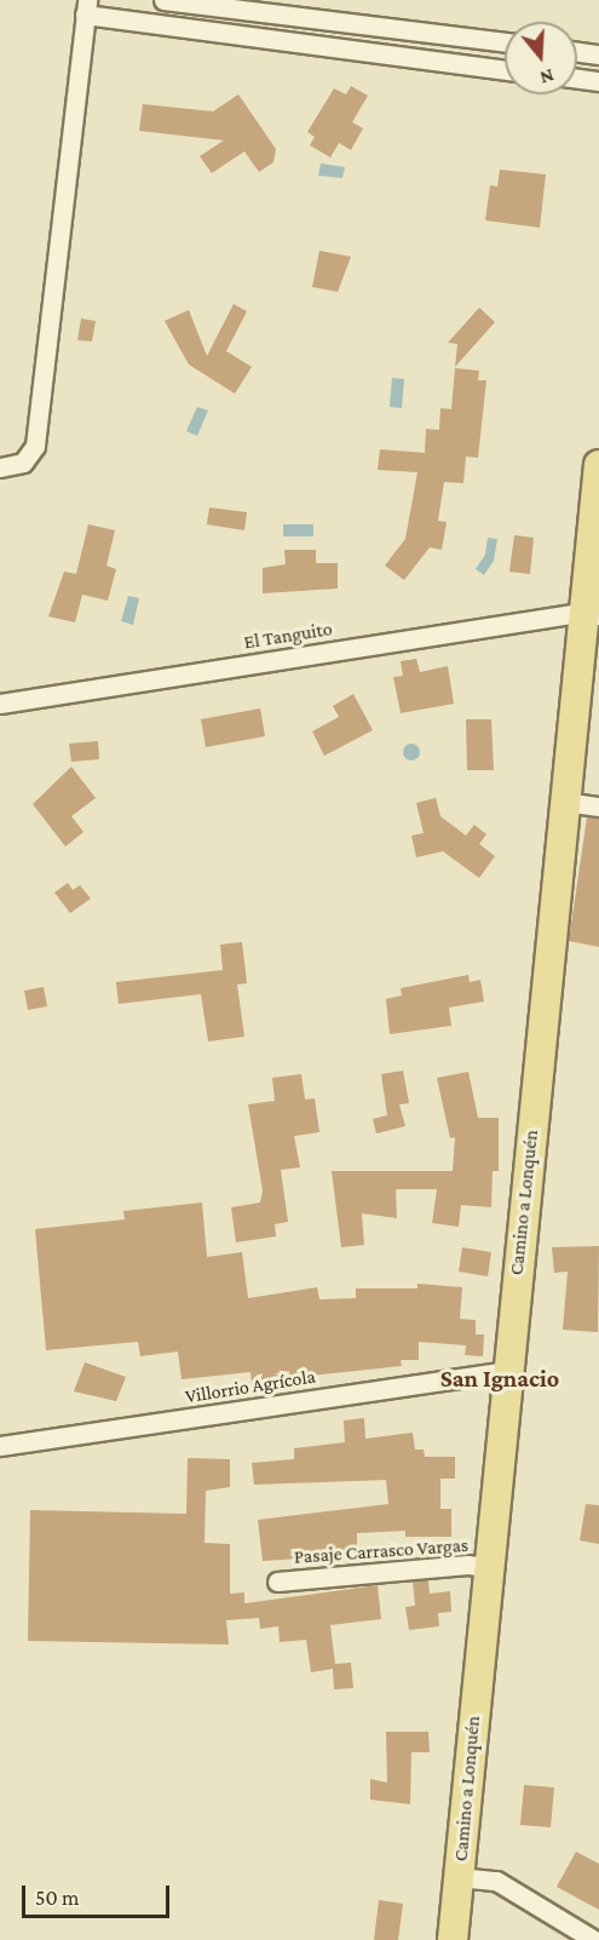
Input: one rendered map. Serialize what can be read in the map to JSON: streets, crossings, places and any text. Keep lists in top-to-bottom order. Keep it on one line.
{"streets":{"main road":["Camino a Lonquén"],"street":["El Tanguito","Villorrio Agrícola","Pasaje Carrasco Vargas"]},"crossings":[["El Tanguito","Camino a Lonquén"],["Camino a Lonquén","Villorrio Agrícola"],["Camino a Lonquén","Pasaje Carrasco Vargas"]],"districts":["San Ignacio"],"scale_bar":"50 m","north":"bottom"}
